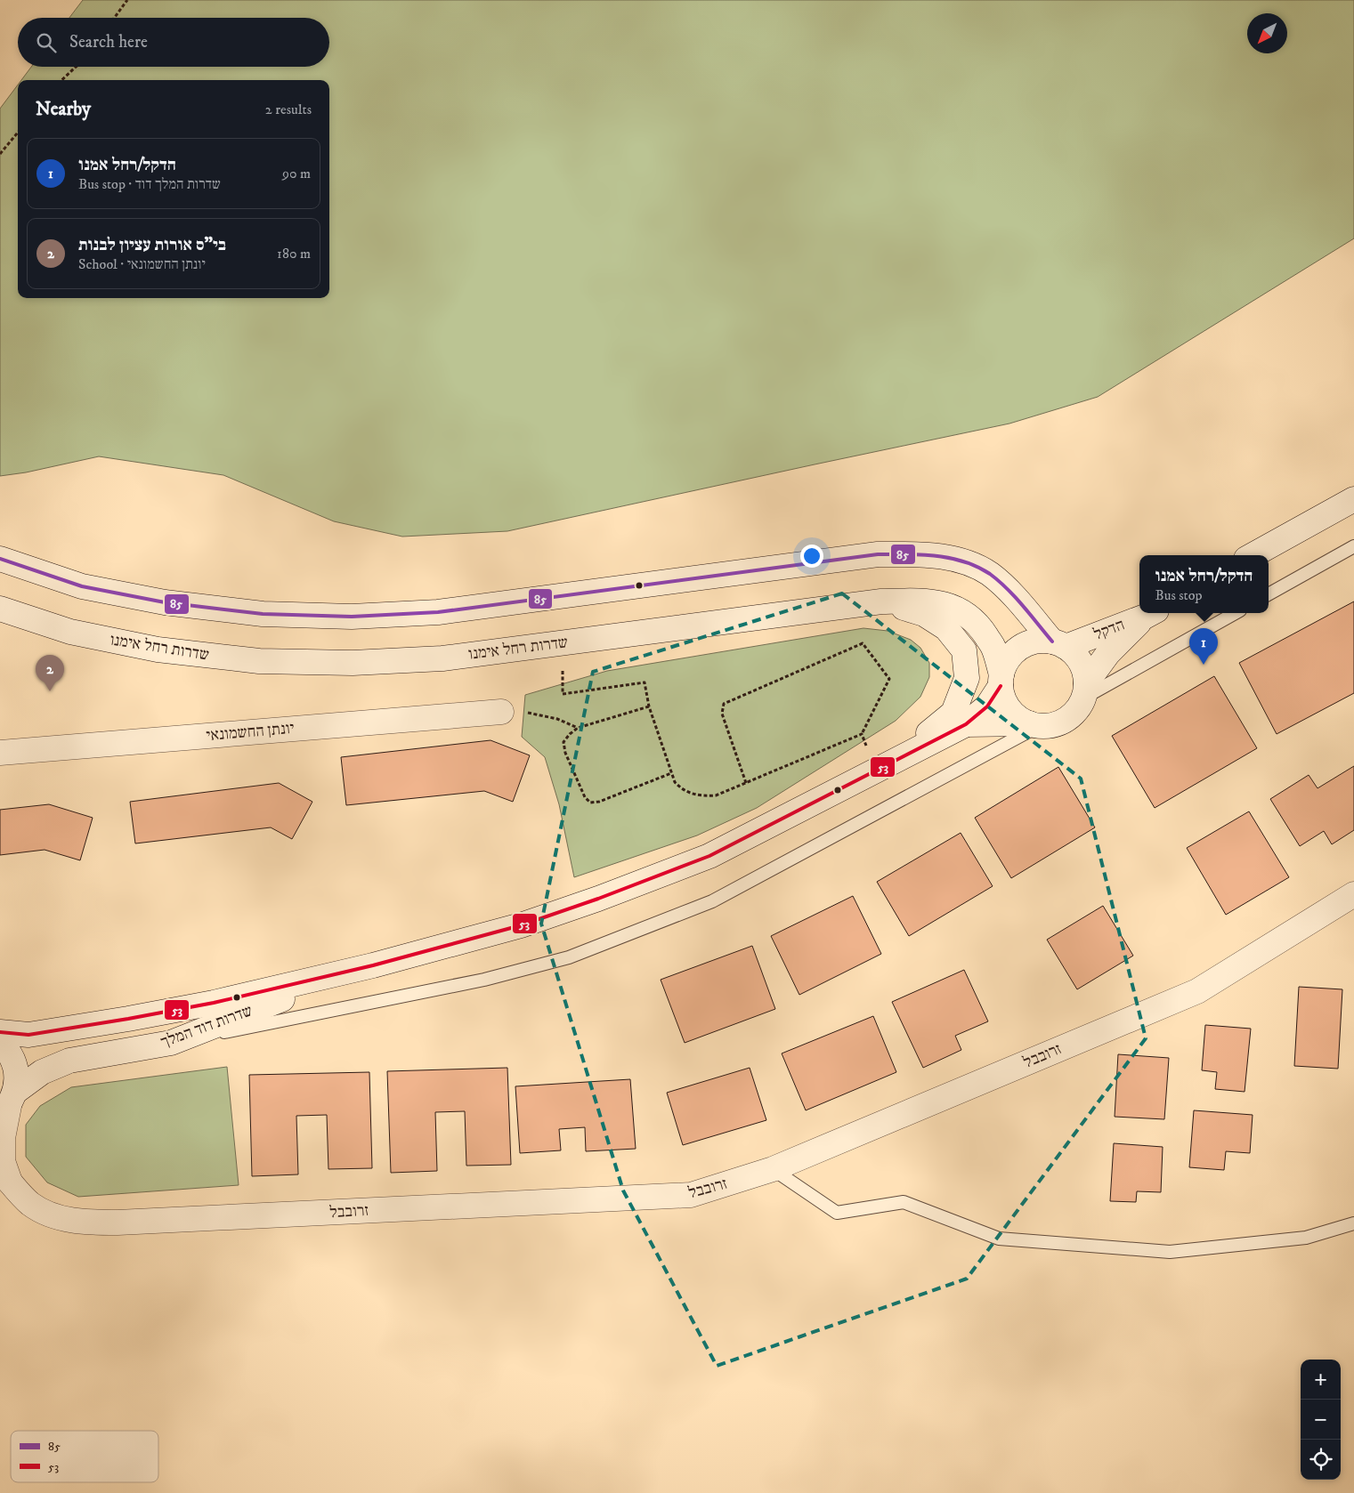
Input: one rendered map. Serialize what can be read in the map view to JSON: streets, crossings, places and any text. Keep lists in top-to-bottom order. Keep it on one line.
{"streets":{"street":["הדקל","שדרות רחל אימנו","יונתן החשמונאי","שדרות דוד המלך","זרובבל"]},"crossings":[["הדקל","שדרות רחל אימנו"],["הדקל","שדרות דוד המלך"],["שדרות רחל אימנו","שדרות דוד המלך"],["שדרות דוד המלך","זרובבל"]],"lines":["transit line 85","transit line 53"],"legend":["85","53"],"north":"bottom left","page":{"search":"Search here","heading":["Nearby","2 results"],"list":[{"mark":"1","name":"הדקל/רחל אמנו","note":"Bus stop · שדרות המלך דוד","value":"90 m"},{"mark":"2","name":"בי\"ס אורות עציון לבנות","note":"School · יונתן החשמונאי","value":"180 m"}],"popup":["הדקל/רחל אמנו","Bus stop"],"pins":["1","2"],"map_buttons":["+","−"]}}
